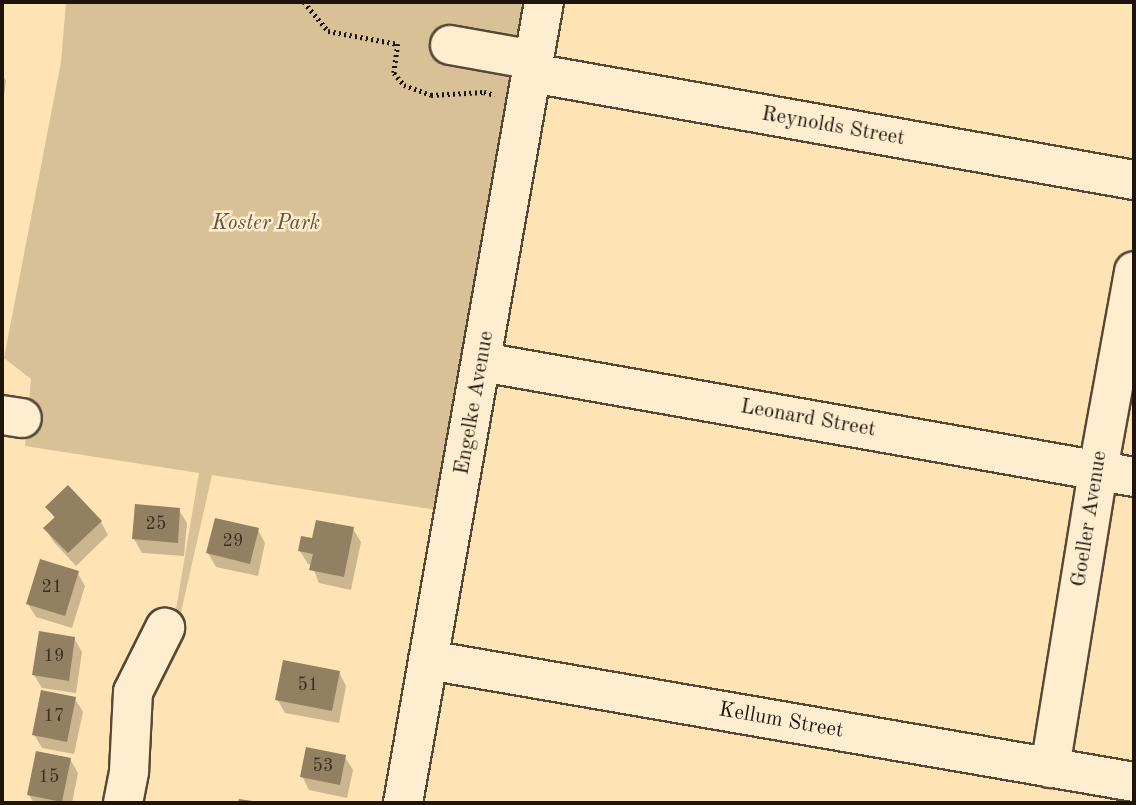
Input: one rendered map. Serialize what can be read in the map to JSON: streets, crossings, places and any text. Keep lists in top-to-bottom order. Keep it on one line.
{"streets":{"street":["Reynolds Street","Engelke Avenue","Leonard Street","Goeller Avenue","Kellum Street"]},"crossings":[["Reynolds Street","Engelke Avenue"],["Engelke Avenue","Leonard Street"],["Engelke Avenue","Kellum Street"],["Leonard Street","Goeller Avenue"],["Goeller Avenue","Kellum Street"]],"parks":["Koster Park"],"house_numbers":["25","29","21","19","51","17","53","15"]}
